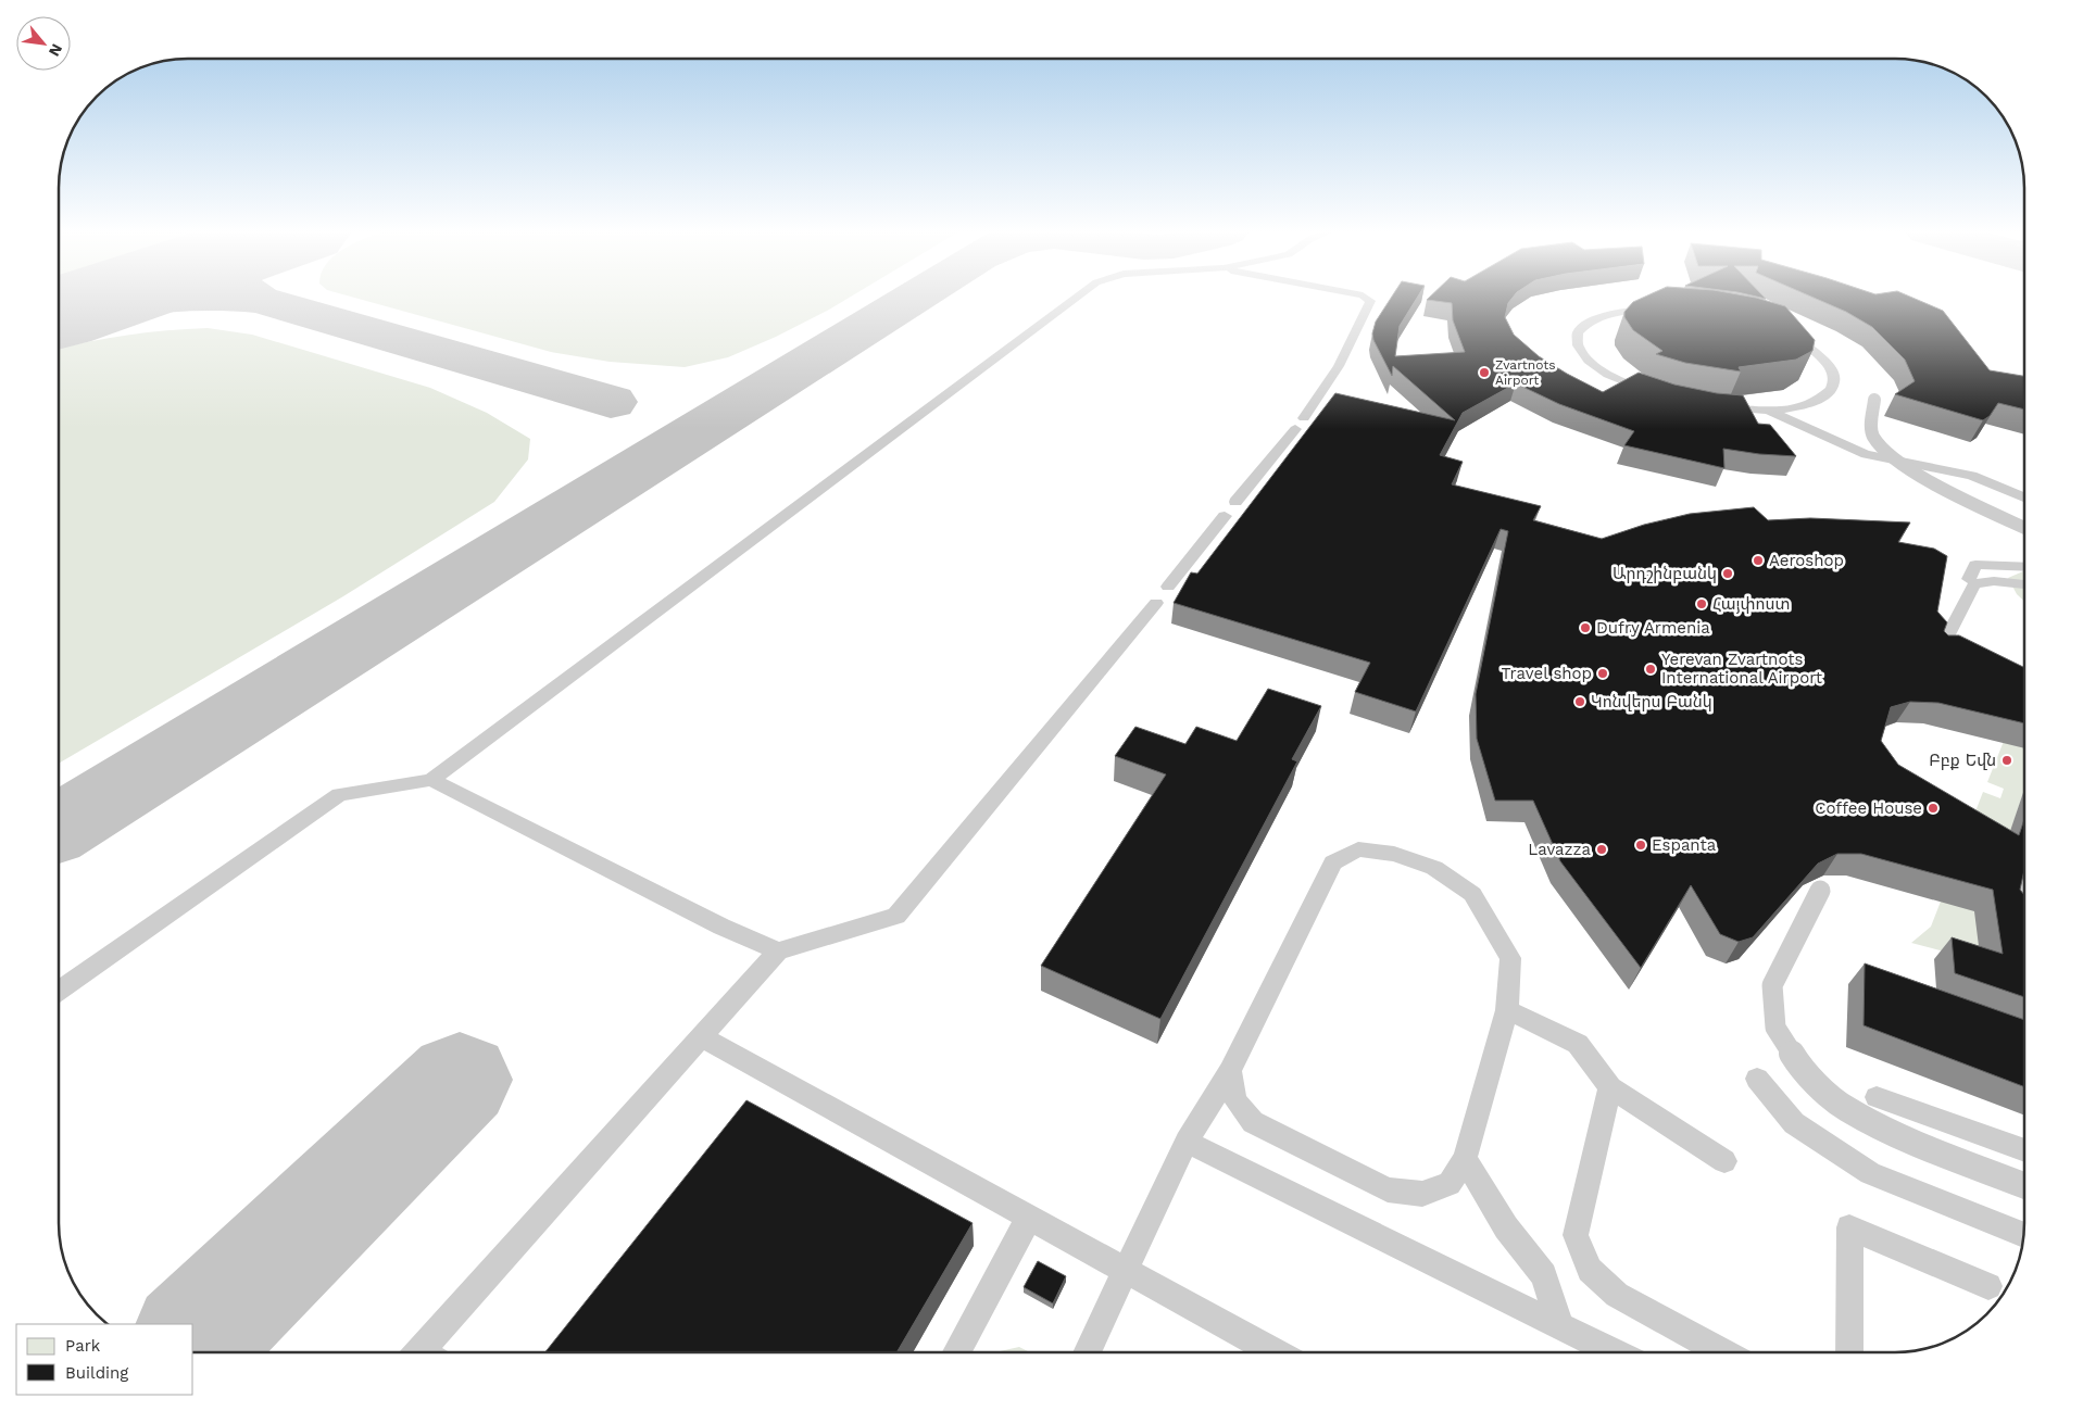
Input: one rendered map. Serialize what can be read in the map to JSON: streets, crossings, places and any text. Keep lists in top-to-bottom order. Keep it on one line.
{"places":["Zvartnots Airport","Aeroshop","Արդշինբանկ","Հայփոստ","Dufry Armenia","Yerevan Zvartnots International Airport","Travel shop","Կոնվերս Բանկ","Բբք Եվն","Coffee House","Espanta","Lavazza"],"legend":["Park","Building"],"north":"bottom right"}
